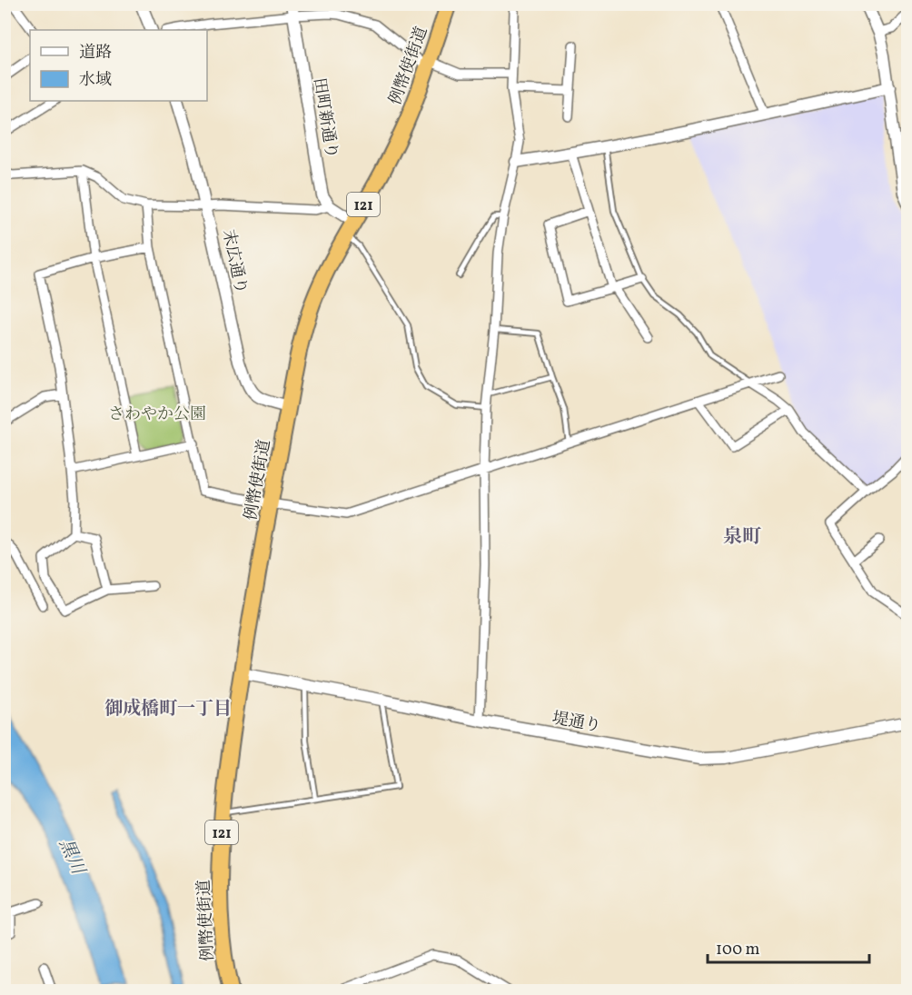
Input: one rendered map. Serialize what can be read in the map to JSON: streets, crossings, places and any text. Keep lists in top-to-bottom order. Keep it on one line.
{"streets":{"highway":["例幣使街道","121"],"street":["田町新通り","末広通り","堤通り"]},"crossings":[["例幣使街道","末広通り"],["例幣使街道","堤通り"]],"districts":["泉町","御成橋町一丁目"],"water":["黒川"],"parks":["さわやか公園"],"legend":["道路","水域"],"scale_bar":"100 m"}
